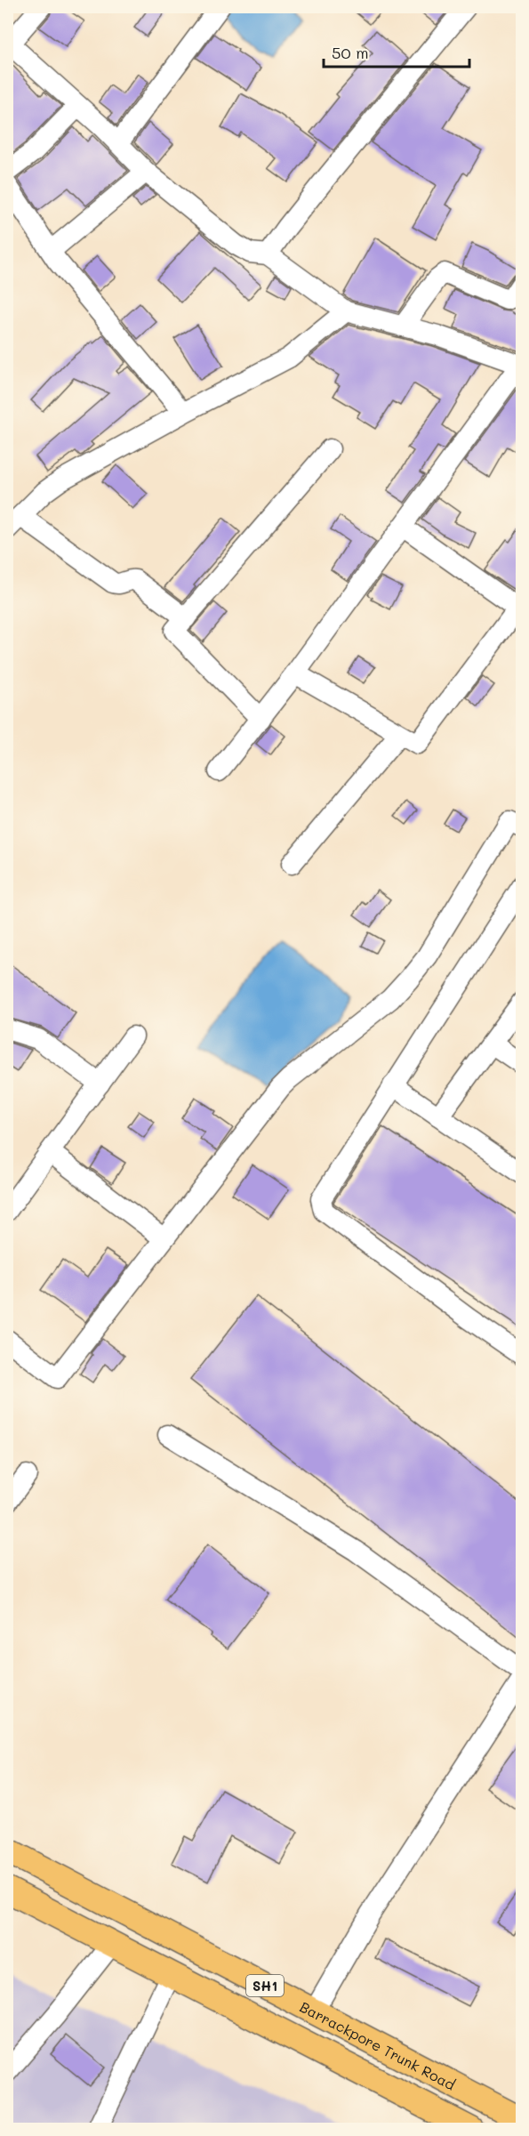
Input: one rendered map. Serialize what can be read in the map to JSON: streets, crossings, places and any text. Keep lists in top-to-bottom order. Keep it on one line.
{"streets":{"main road":["SH1","Barrackpore Trunk Road"]},"scale_bar":"50 m"}
